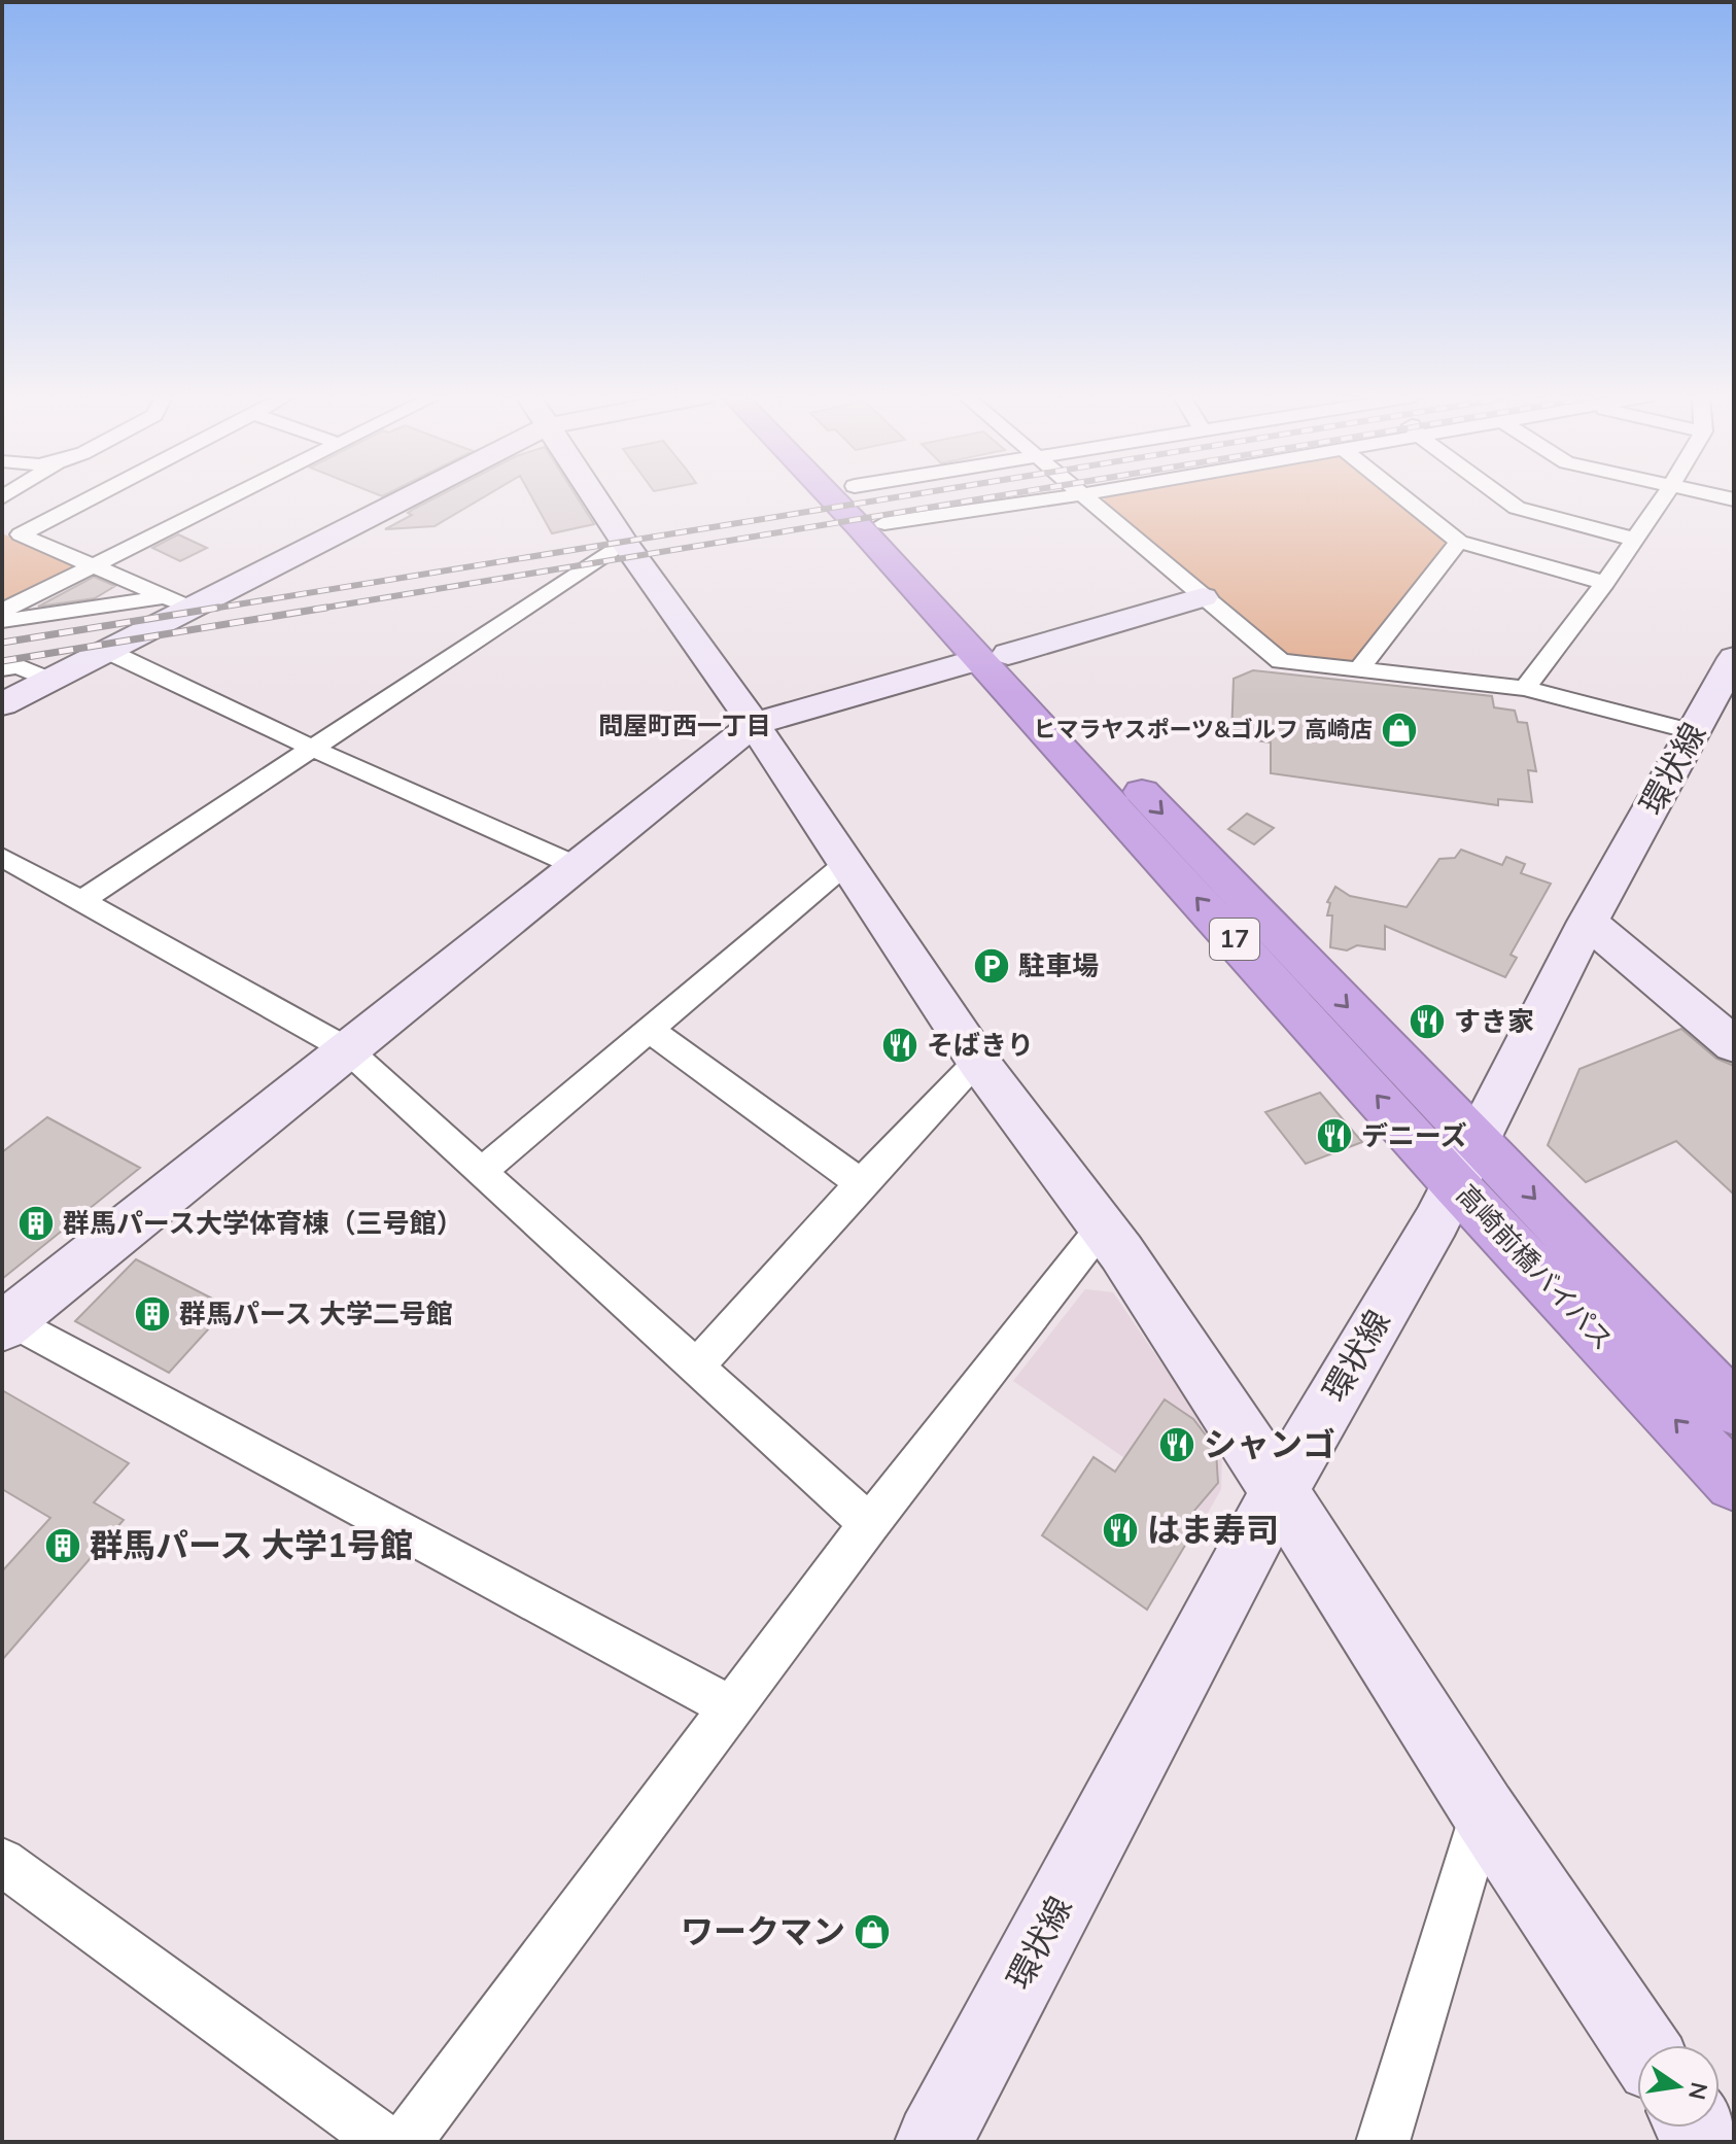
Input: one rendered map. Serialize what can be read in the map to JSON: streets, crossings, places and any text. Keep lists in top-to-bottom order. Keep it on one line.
{"streets":{"highway":["17","高崎前橋バイパス"],"street":["環状線"]},"crossings":[["環状線","高崎前橋バイパス"]],"districts":["問屋町西一丁目"],"places":{"shop":["ヒマラヤスポーツ&ゴルフ 高崎店","ワークマン"],"parking":["駐車場"],"restaurant":["すき家","そばきり","デニーズ","シャンゴ","はま寿司"],"building":["群馬パース大学体育棟（三号館）","群馬パース 大学二号館","群馬パース 大学1号館"]},"north":"right"}
